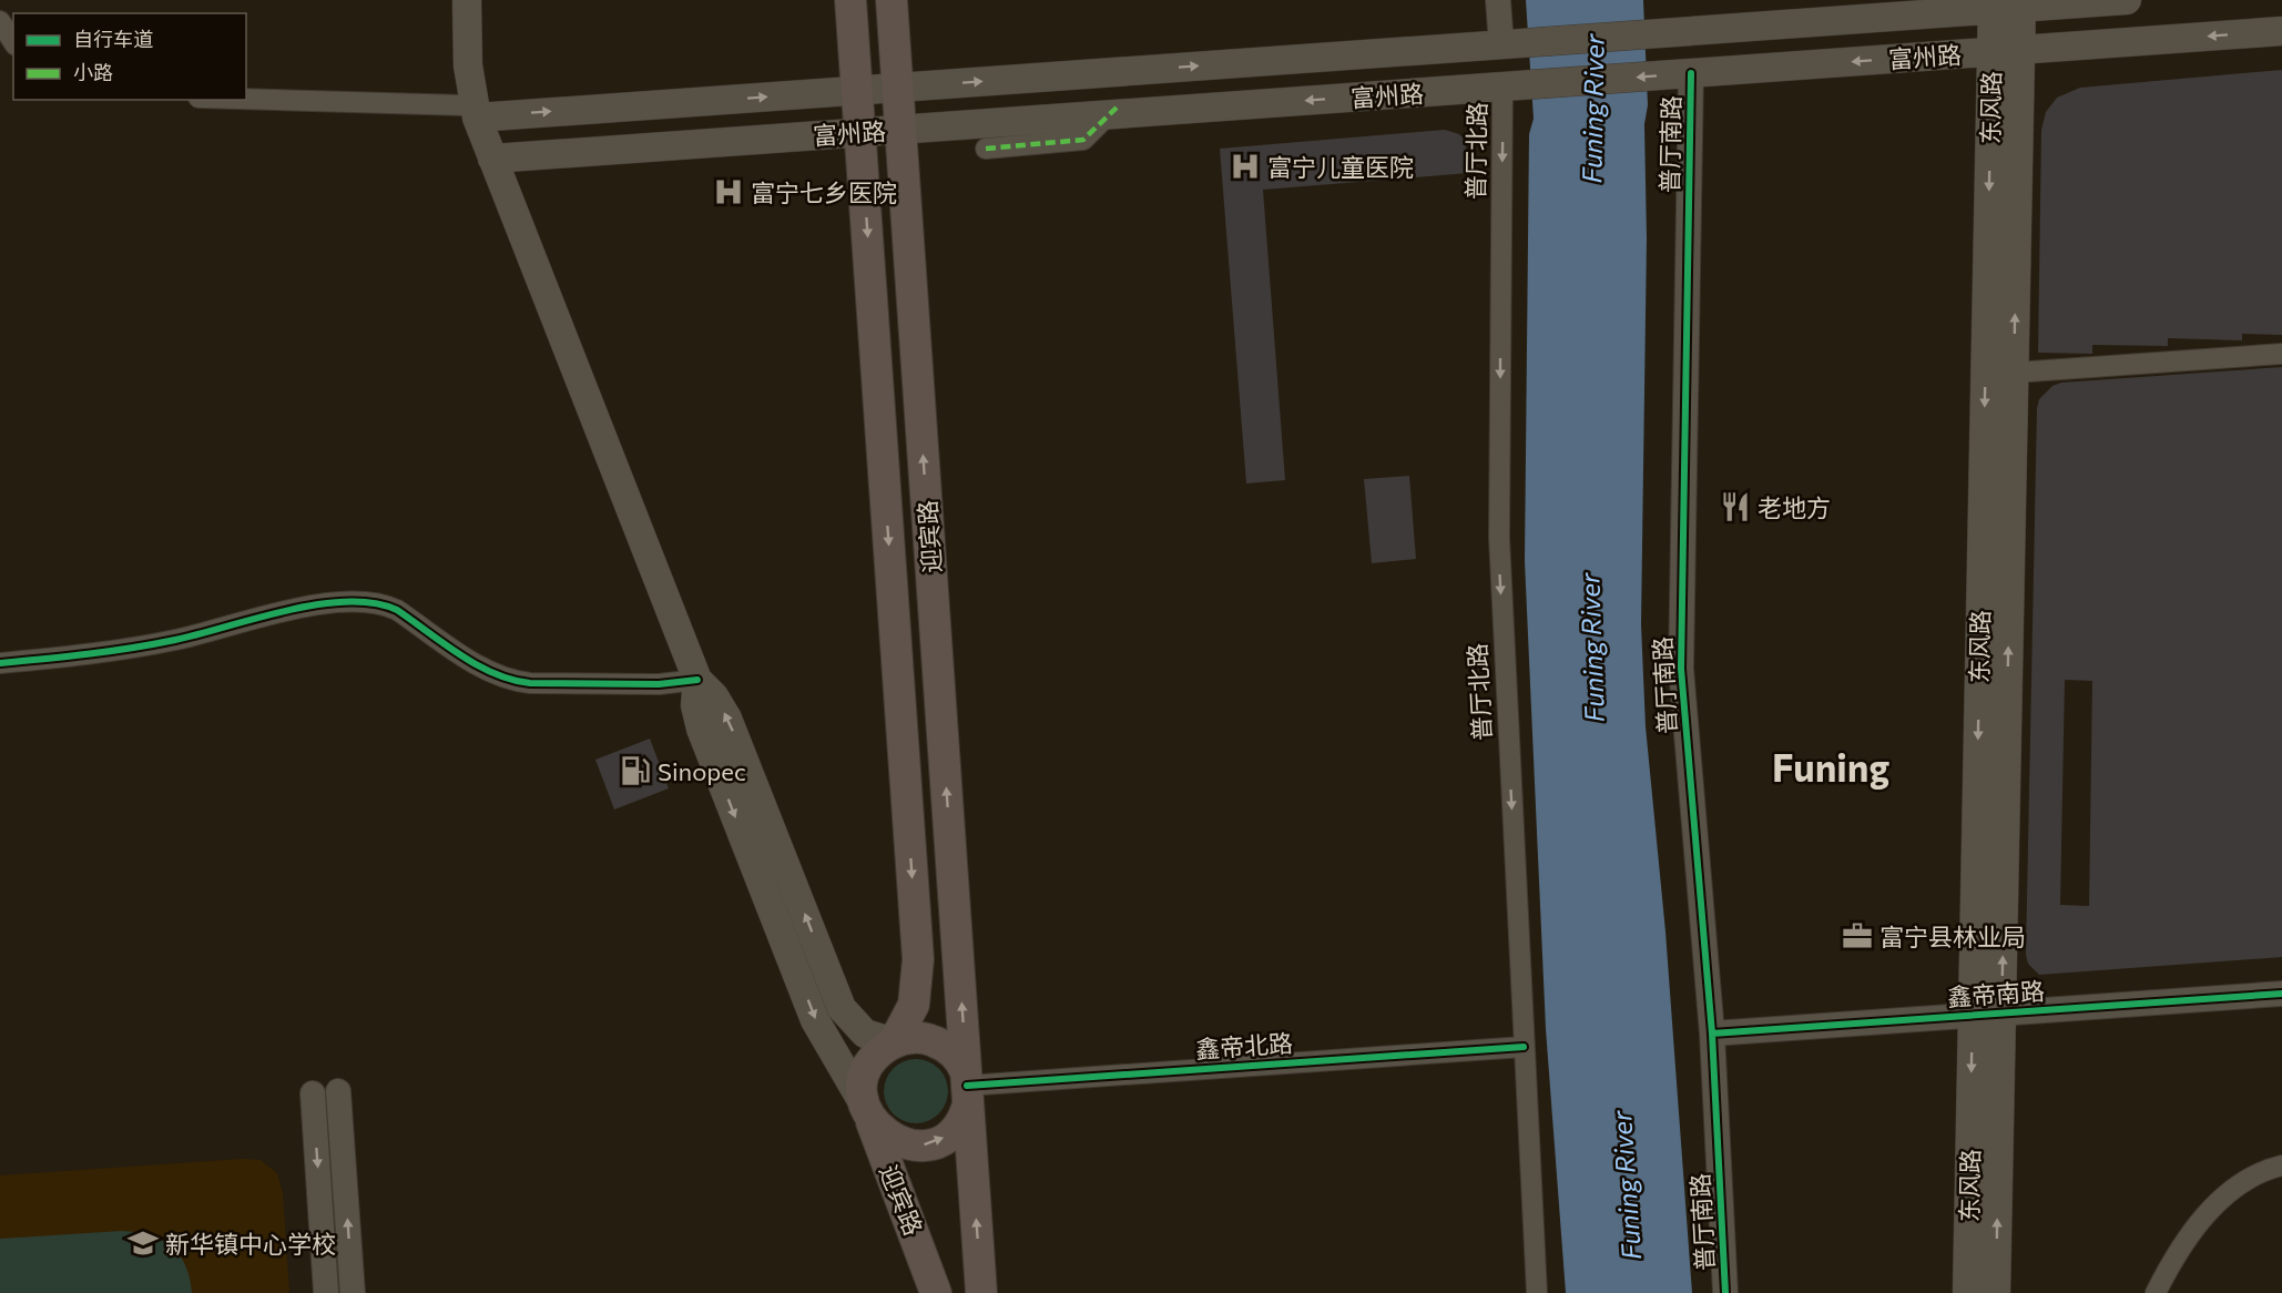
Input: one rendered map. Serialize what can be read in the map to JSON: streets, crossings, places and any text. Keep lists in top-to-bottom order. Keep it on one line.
{"streets":{"main road":["富州路","东风路","迎宾路"],"street":["普厅南路","普厅北路","鑫帝南路","鑫帝北路"]},"crossings":[["富州路","东风路"],["富州路","普厅南路"],["富州路","普厅北路"],["富州路","迎宾路"],["东风路","鑫帝南路"],["普厅南路","鑫帝南路"],["普厅北路","鑫帝北路"],["迎宾路","鑫帝北路"]],"one_way":["普厅北路"],"districts":["Funing"],"water":["Funing River"],"places":{"hospital":["富宁儿童医院","富宁七乡医院"],"restaurant":["老地方"],"fuel station":["Sinopec"],"office":["富宁县林业局"],"school or university":["新华镇中心学校"]},"legend":["自行车道","小路"]}
